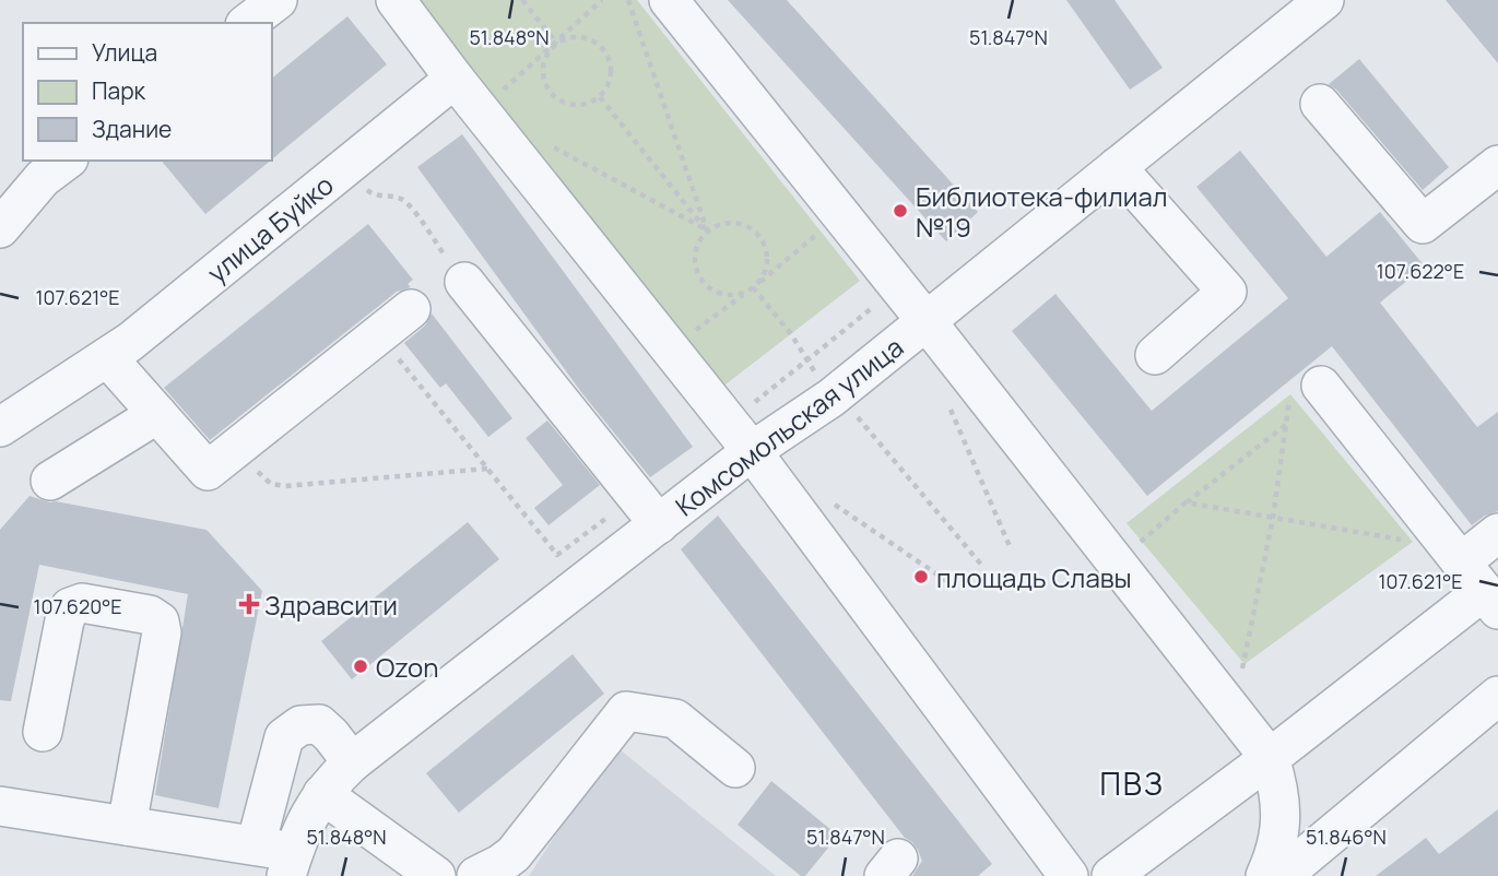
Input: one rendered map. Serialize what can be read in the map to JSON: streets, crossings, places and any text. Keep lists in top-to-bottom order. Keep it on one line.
{"streets":{"street":["улица Буйко","Комсомольская улица"]},"districts":["ПВЗ"],"places":{"other":["Библиотека-филиал №19","площадь Славы","Ozon"],"health":["Здравсити"]},"legend":["Улица","Парк","Здание"],"coordinates":["51.848°N","51.847°N","107.622°E","107.621°E","107.620°E","51.846°N"]}
